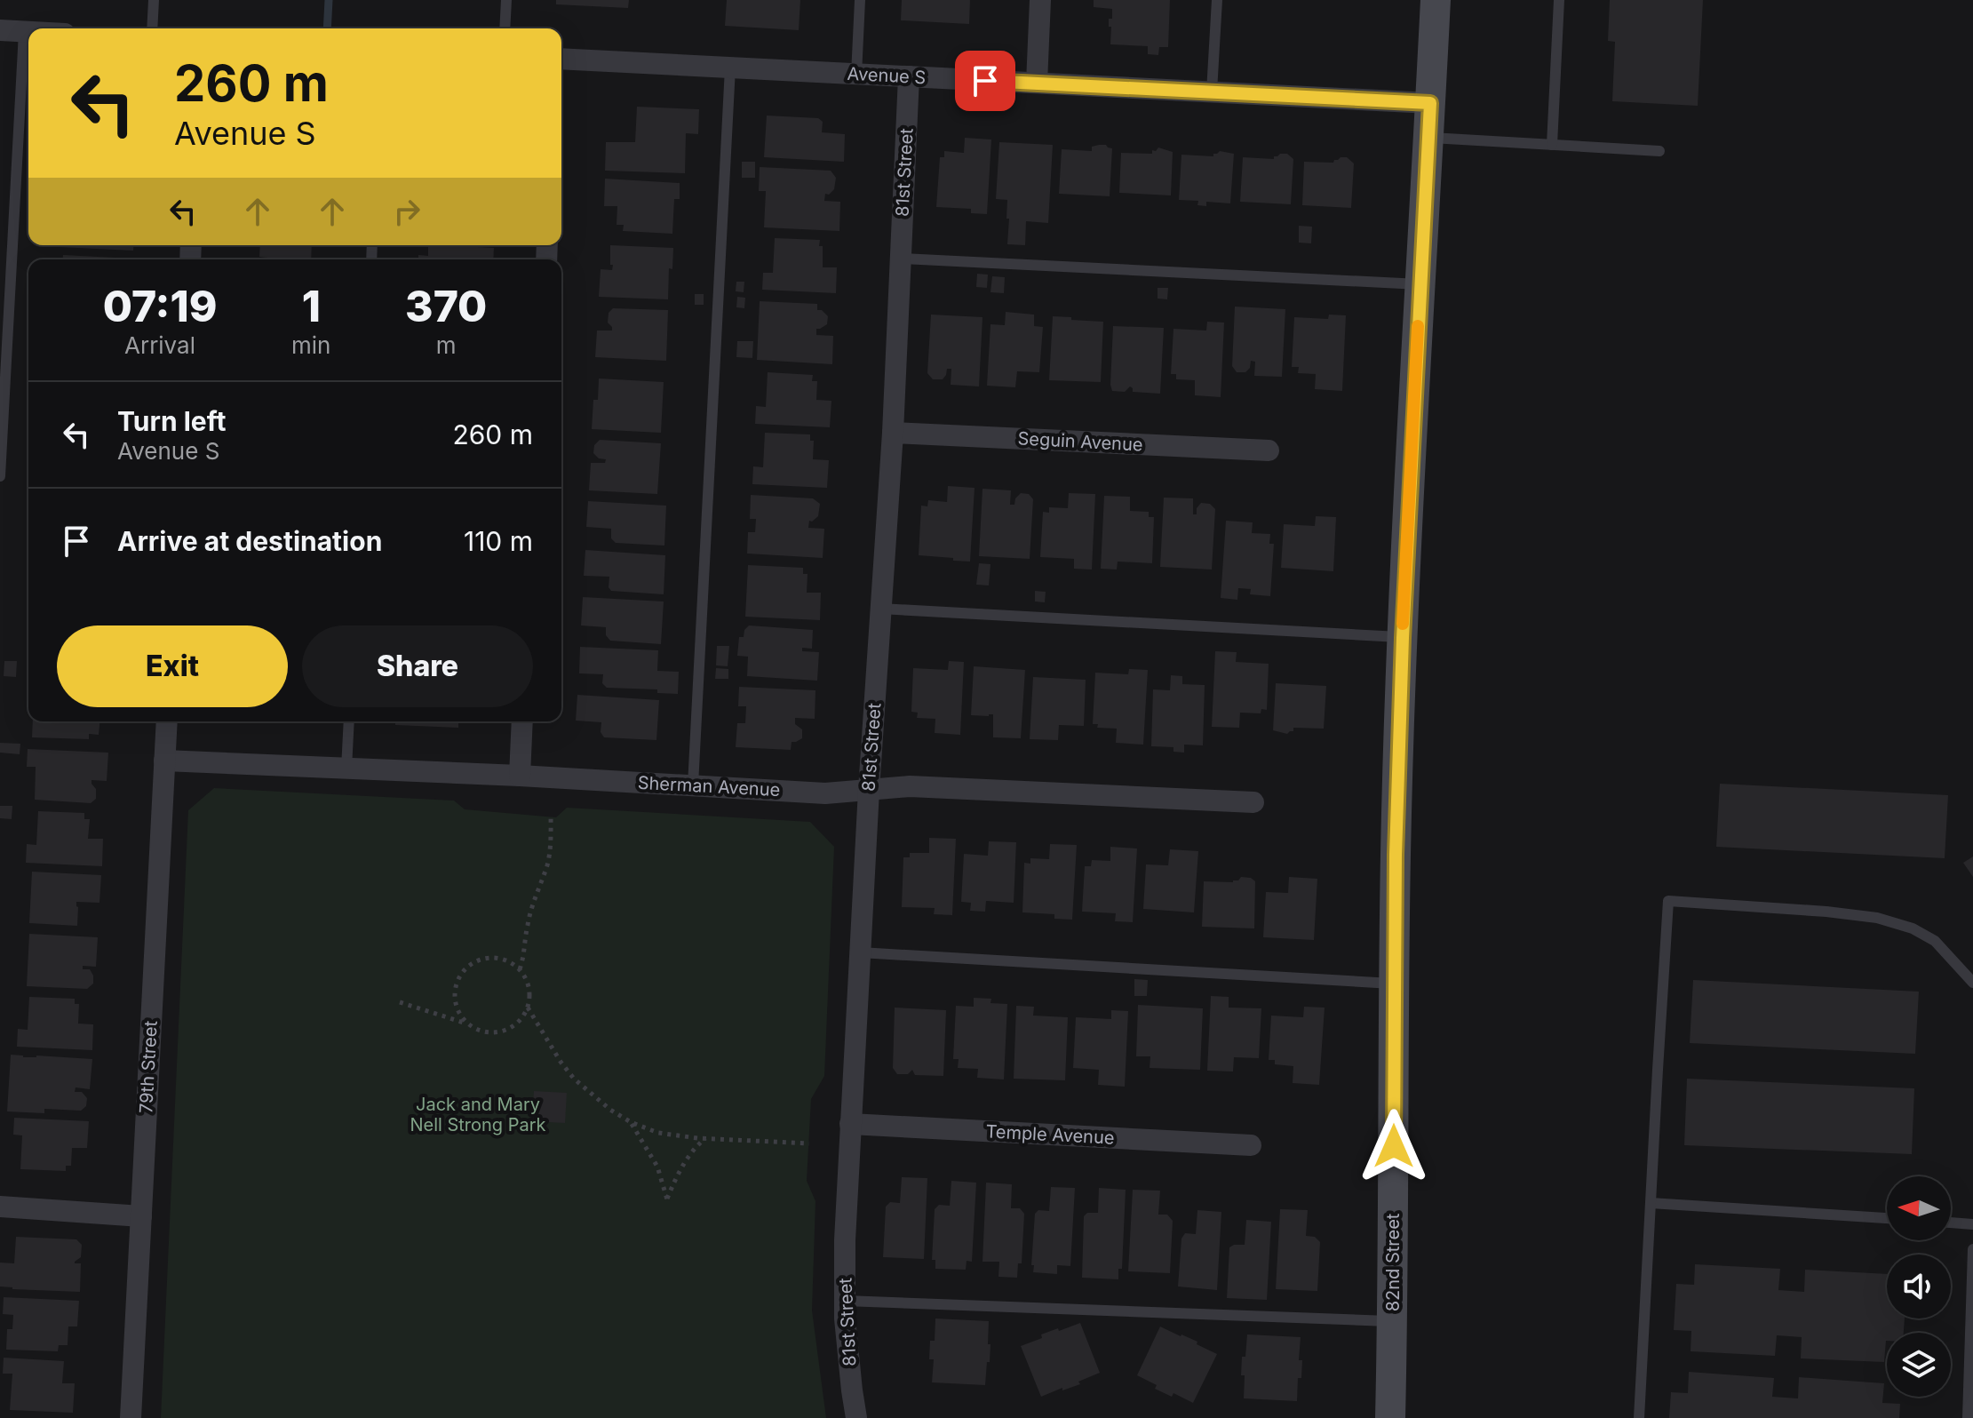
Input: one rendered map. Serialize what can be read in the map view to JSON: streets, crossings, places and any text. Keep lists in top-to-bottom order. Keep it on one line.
{"streets":{"main road":["82nd Street"],"street":["Avenue S","81st Street","Seguin Avenue","Sherman Avenue","79th Street","Temple Avenue"]},"crossings":[["Avenue S","81st Street"],["Avenue S","82nd Street"],["81st Street","Seguin Avenue"],["81st Street","Sherman Avenue"],["81st Street","Temple Avenue"],["Sherman Avenue","79th Street"]],"parks":["Jack and Mary Nell Strong Park"],"north":"left","page":{"turn":["260 m","Avenue S"],"eta":["07:19","Arrival","1","min","370","m"],"list":[{"name":"Turn left","note":"Avenue S","value":"260 m"},{"name":"Arrive at destination","value":"110 m"}],"buttons":["Exit","Share"]}}
